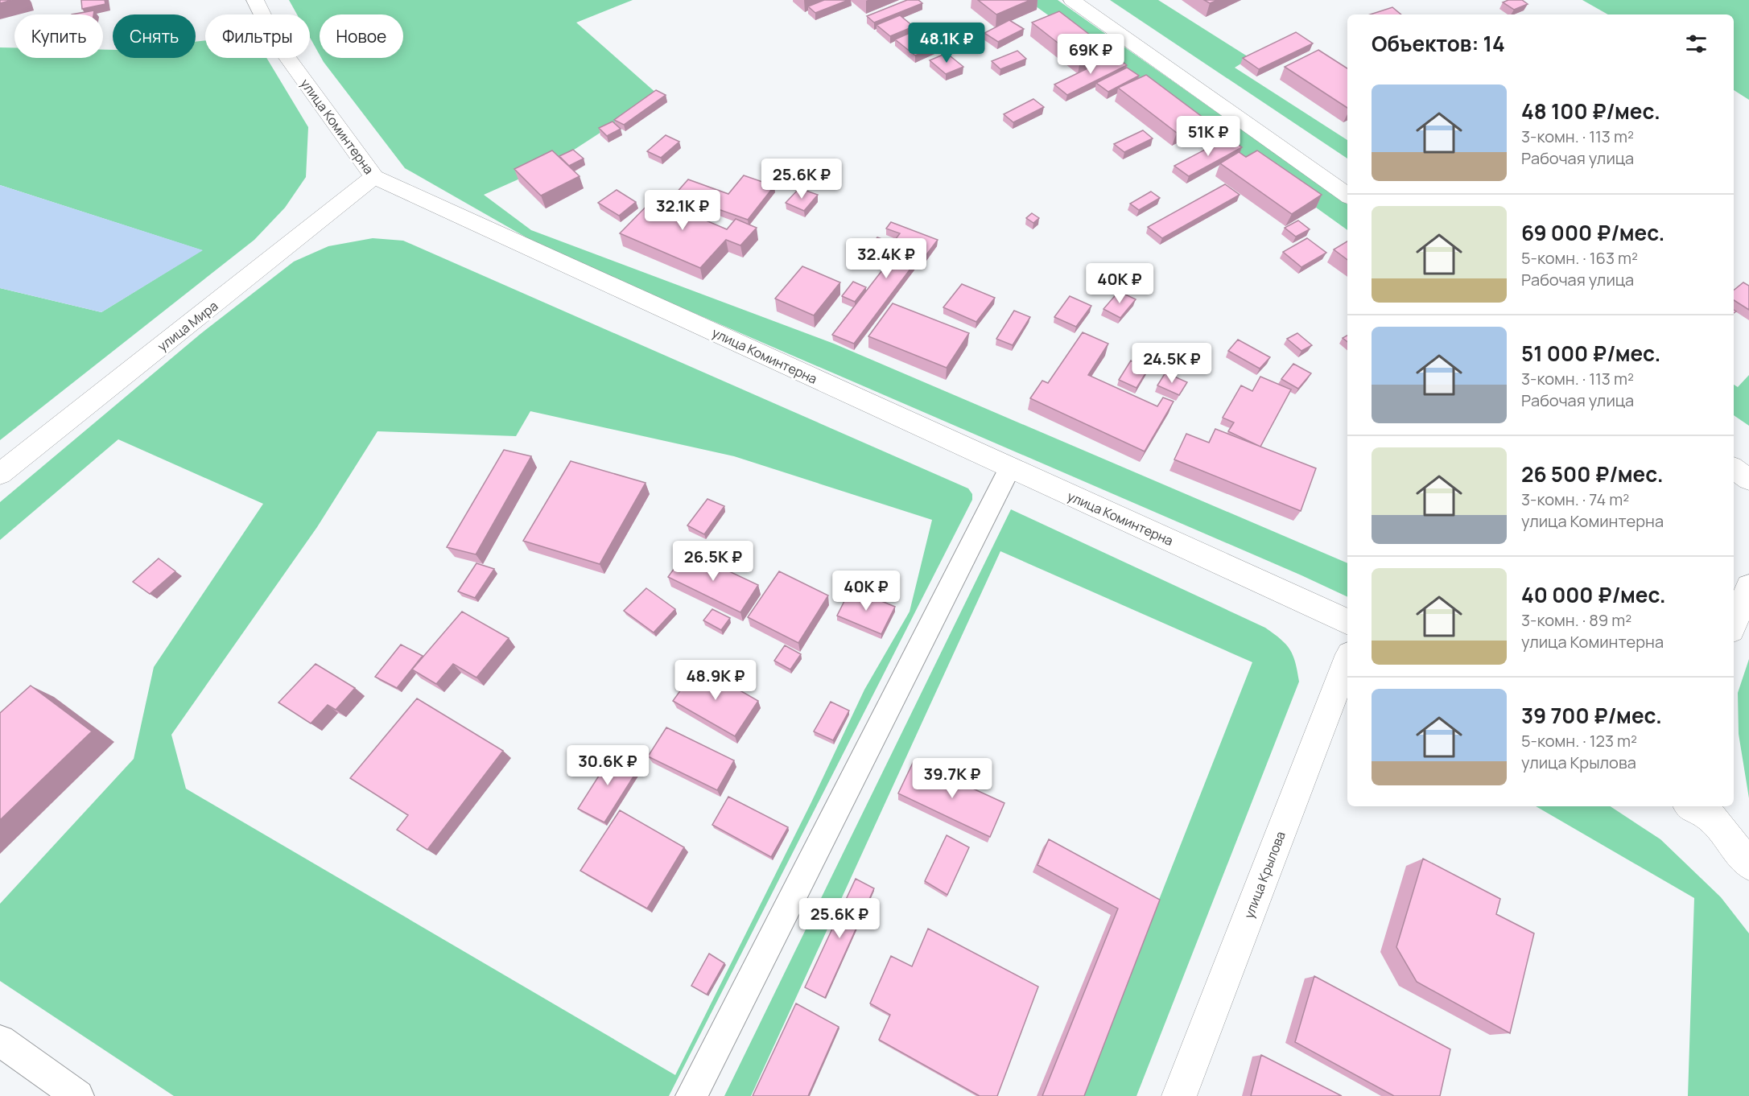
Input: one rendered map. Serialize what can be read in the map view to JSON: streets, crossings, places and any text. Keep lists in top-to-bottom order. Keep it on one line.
{"streets":{"street":["улица Коминтерна","улица Мира","улица Крылова"]},"crossings":[["улица Коминтерна","улица Мира"]],"page":{"chip":["Купить","Снять","Фильтры","Новое"],"heading":"Объектов: 14","price":["48.1K ₽","69K ₽","51K ₽","25.6K ₽","32.1K ₽","32.4K ₽","40K ₽","24.5K ₽","26.5K ₽","40K ₽","48.9K ₽","30.6K ₽","39.7K ₽","25.6K ₽"],"list":[{"name":"48 100 ₽/мес.","note":"3-комн. · 113 m² · Рабочая улица"},{"name":"69 000 ₽/мес.","note":"5-комн. · 163 m² · Рабочая улица"},{"name":"51 000 ₽/мес.","note":"3-комн. · 113 m² · Рабочая улица"},{"name":"26 500 ₽/мес.","note":"3-комн. · 74 m² · улица Коминтерна"},{"name":"40 000 ₽/мес.","note":"3-комн. · 89 m² · улица Коминтерна"},{"name":"39 700 ₽/мес.","note":"5-комн. · 123 m² · улица Крылова"}]}}
